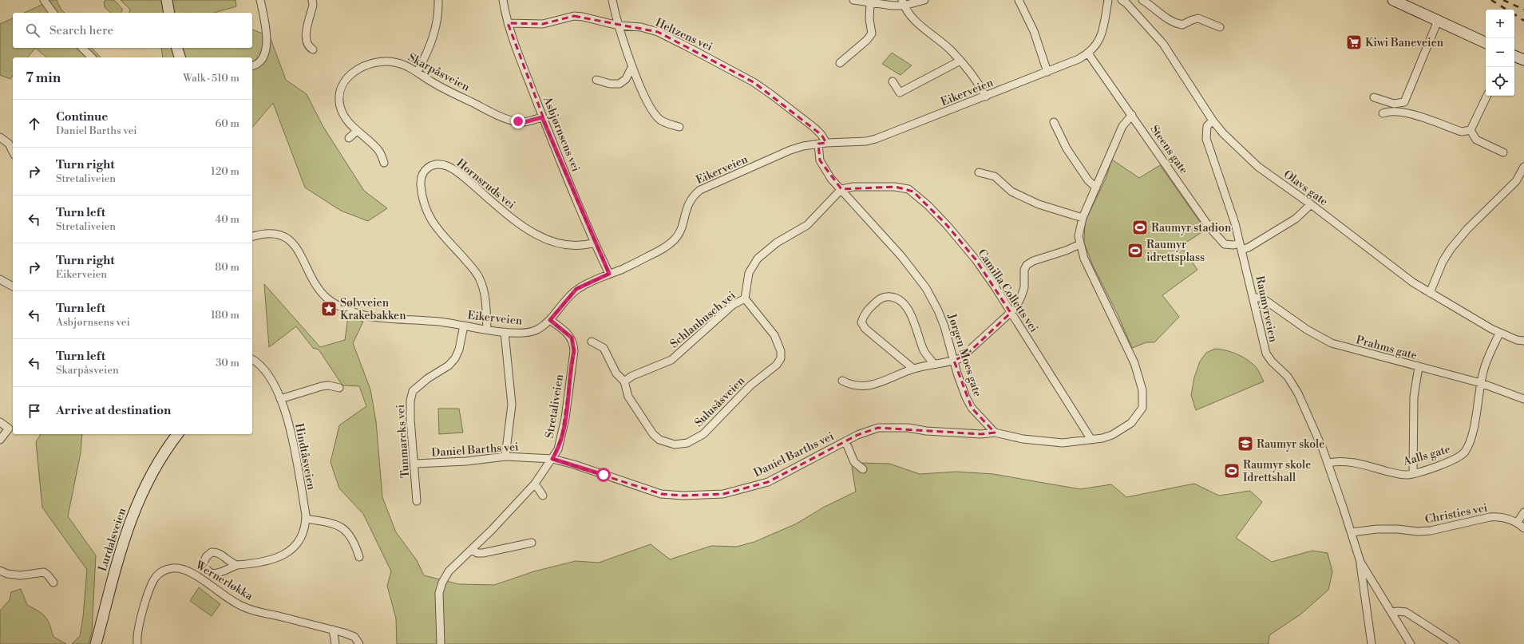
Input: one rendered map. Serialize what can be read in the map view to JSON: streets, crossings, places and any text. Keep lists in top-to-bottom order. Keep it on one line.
{"streets":{"main road":["Lurdalsveien"],"street":["Heltzens vei","Skarpåsveien","Eikerveien","Asbjørnsens vei","Steens gate","Hornsruds vei","Olavs gate","Camilla Colletts vei","Raumyrveien","Schlanbusch vei","Prahms gate","Jørgen Moes gate","Sulusåsveien","Stretaliveien","Tunmarcks vei","Daniel Barths vei","Aalls gate","Hindtåsveien","Christies vei","Wernerløkka"]},"crossings":[["Heltzens vei","Eikerveien"],["Heltzens vei","Asbjørnsens vei"],["Heltzens vei","Jørgen Moes gate"],["Skarpåsveien","Asbjørnsens vei"],["Eikerveien","Asbjørnsens vei"],["Eikerveien","Steens gate"],["Eikerveien","Hornsruds vei"],["Eikerveien","Jørgen Moes gate"],["Eikerveien","Stretaliveien"],["Eikerveien","Tunmarcks vei"],["Asbjørnsens vei","Hornsruds vei"],["Steens gate","Raumyrveien"],["Olavs gate","Raumyrveien"],["Olavs gate","Aalls gate"],["Camilla Colletts vei","Schlanbusch vei"],["Camilla Colletts vei","Jørgen Moes gate"],["Raumyrveien","Prahms gate"],["Raumyrveien","Aalls gate"],["Raumyrveien","Christies vei"],["Schlanbusch vei","Jørgen Moes gate"],["Schlanbusch vei","Sulusåsveien"],["Prahms gate","Aalls gate"],["Jørgen Moes gate","Daniel Barths vei"],["Stretaliveien","Daniel Barths vei"],["Tunmarcks vei","Daniel Barths vei"]],"places":{"supermarket":["Kiwi Baneveien"],"sports":["Raumyr stadion","Raumyr idrettsplass","Raumyr skole Idrettshall"],"place":["Sølvveien Krakebakken"],"school or university":["Raumyr skole"]},"page":{"map_buttons":["+","−"],"search":"Search here","heading":["7 min","Walk · 510 m"],"list":[["Continue","Daniel Barths vei","60 m"],["Turn right","Stretaliveien","120 m"],["Turn left","Stretaliveien","40 m"],["Turn right","Eikerveien","80 m"],["Turn left","Asbjørnsens vei","180 m"],["Turn left","Skarpåsveien","30 m"],"Arrive at destination"]}}
